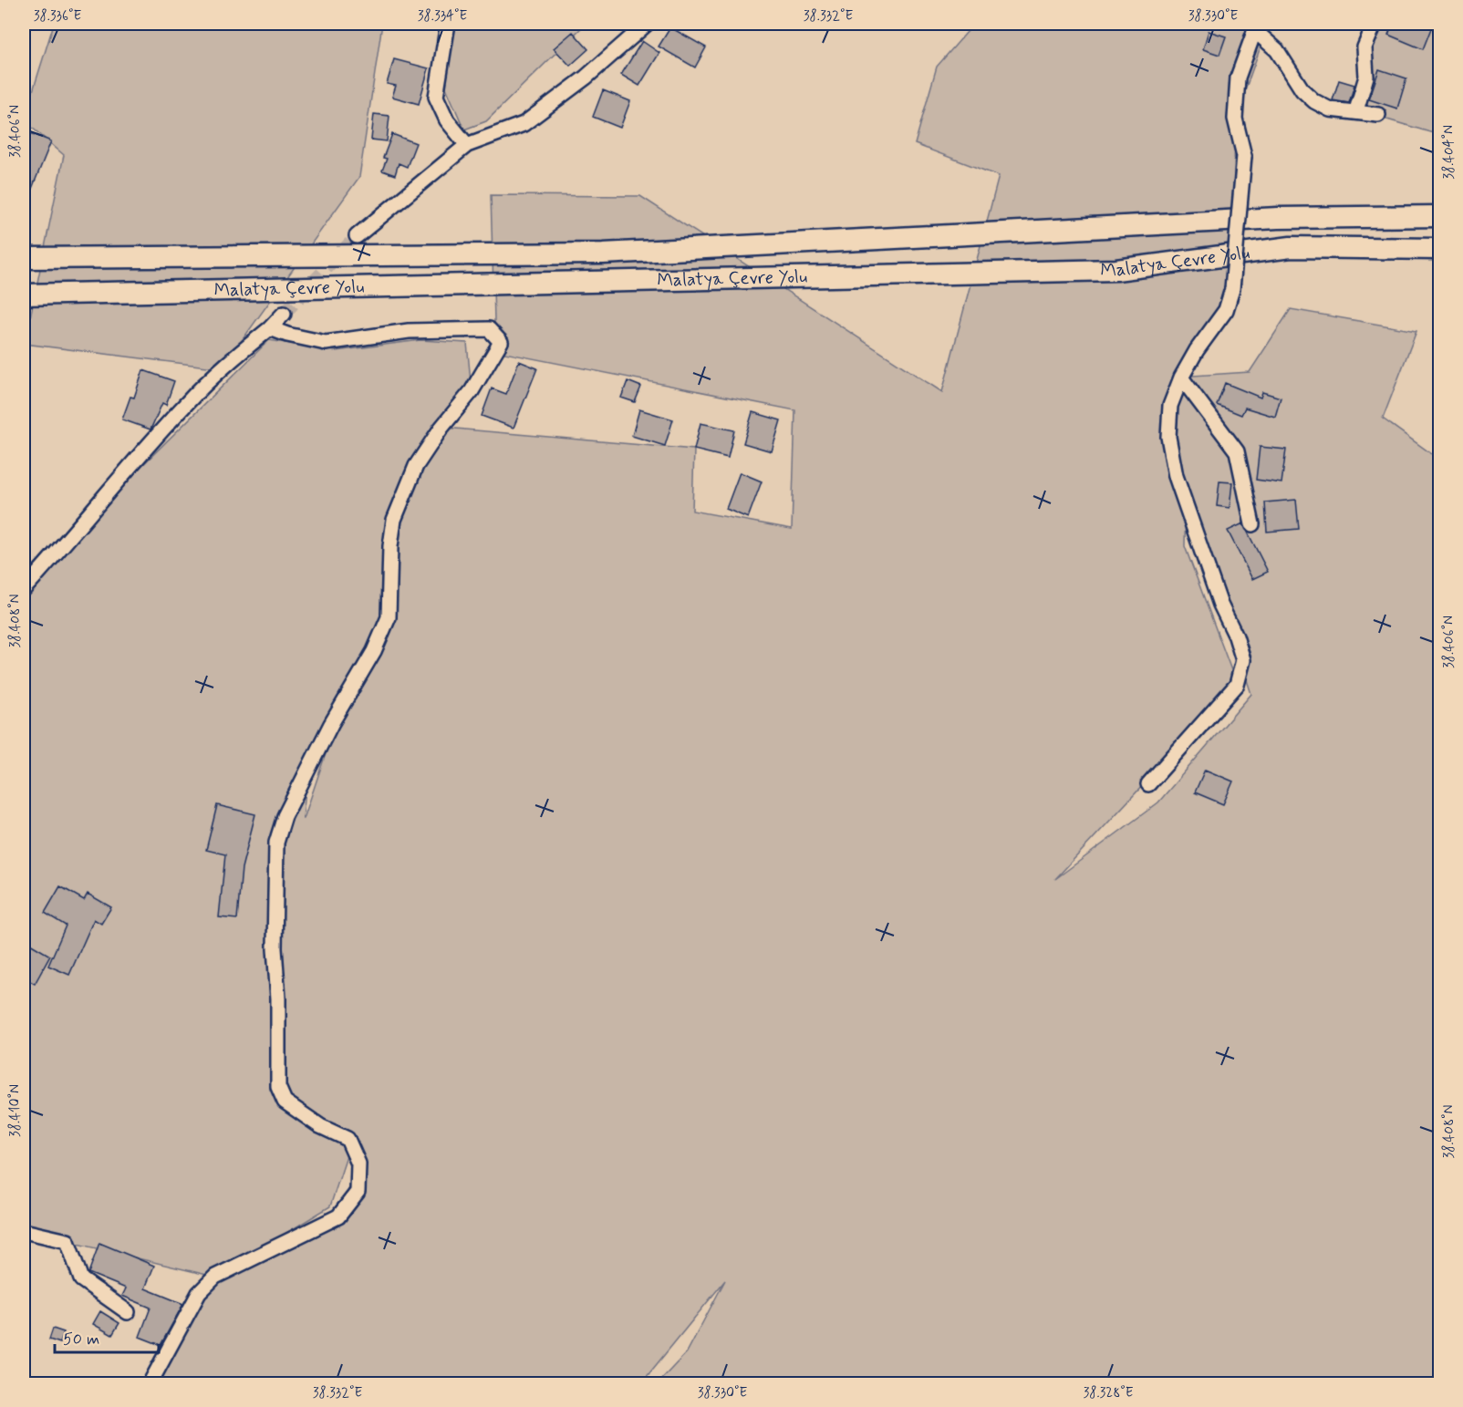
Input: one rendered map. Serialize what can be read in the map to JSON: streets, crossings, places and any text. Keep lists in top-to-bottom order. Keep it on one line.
{"streets":{"highway":["Malatya Çevre Yolu"]},"scale_bar":"50 m","coordinates":["38.336°E","38.334°E","38.332°E","38.330°E","38.406°N","38.404°N","38.408°N","38.410°N","38.328°E"]}
